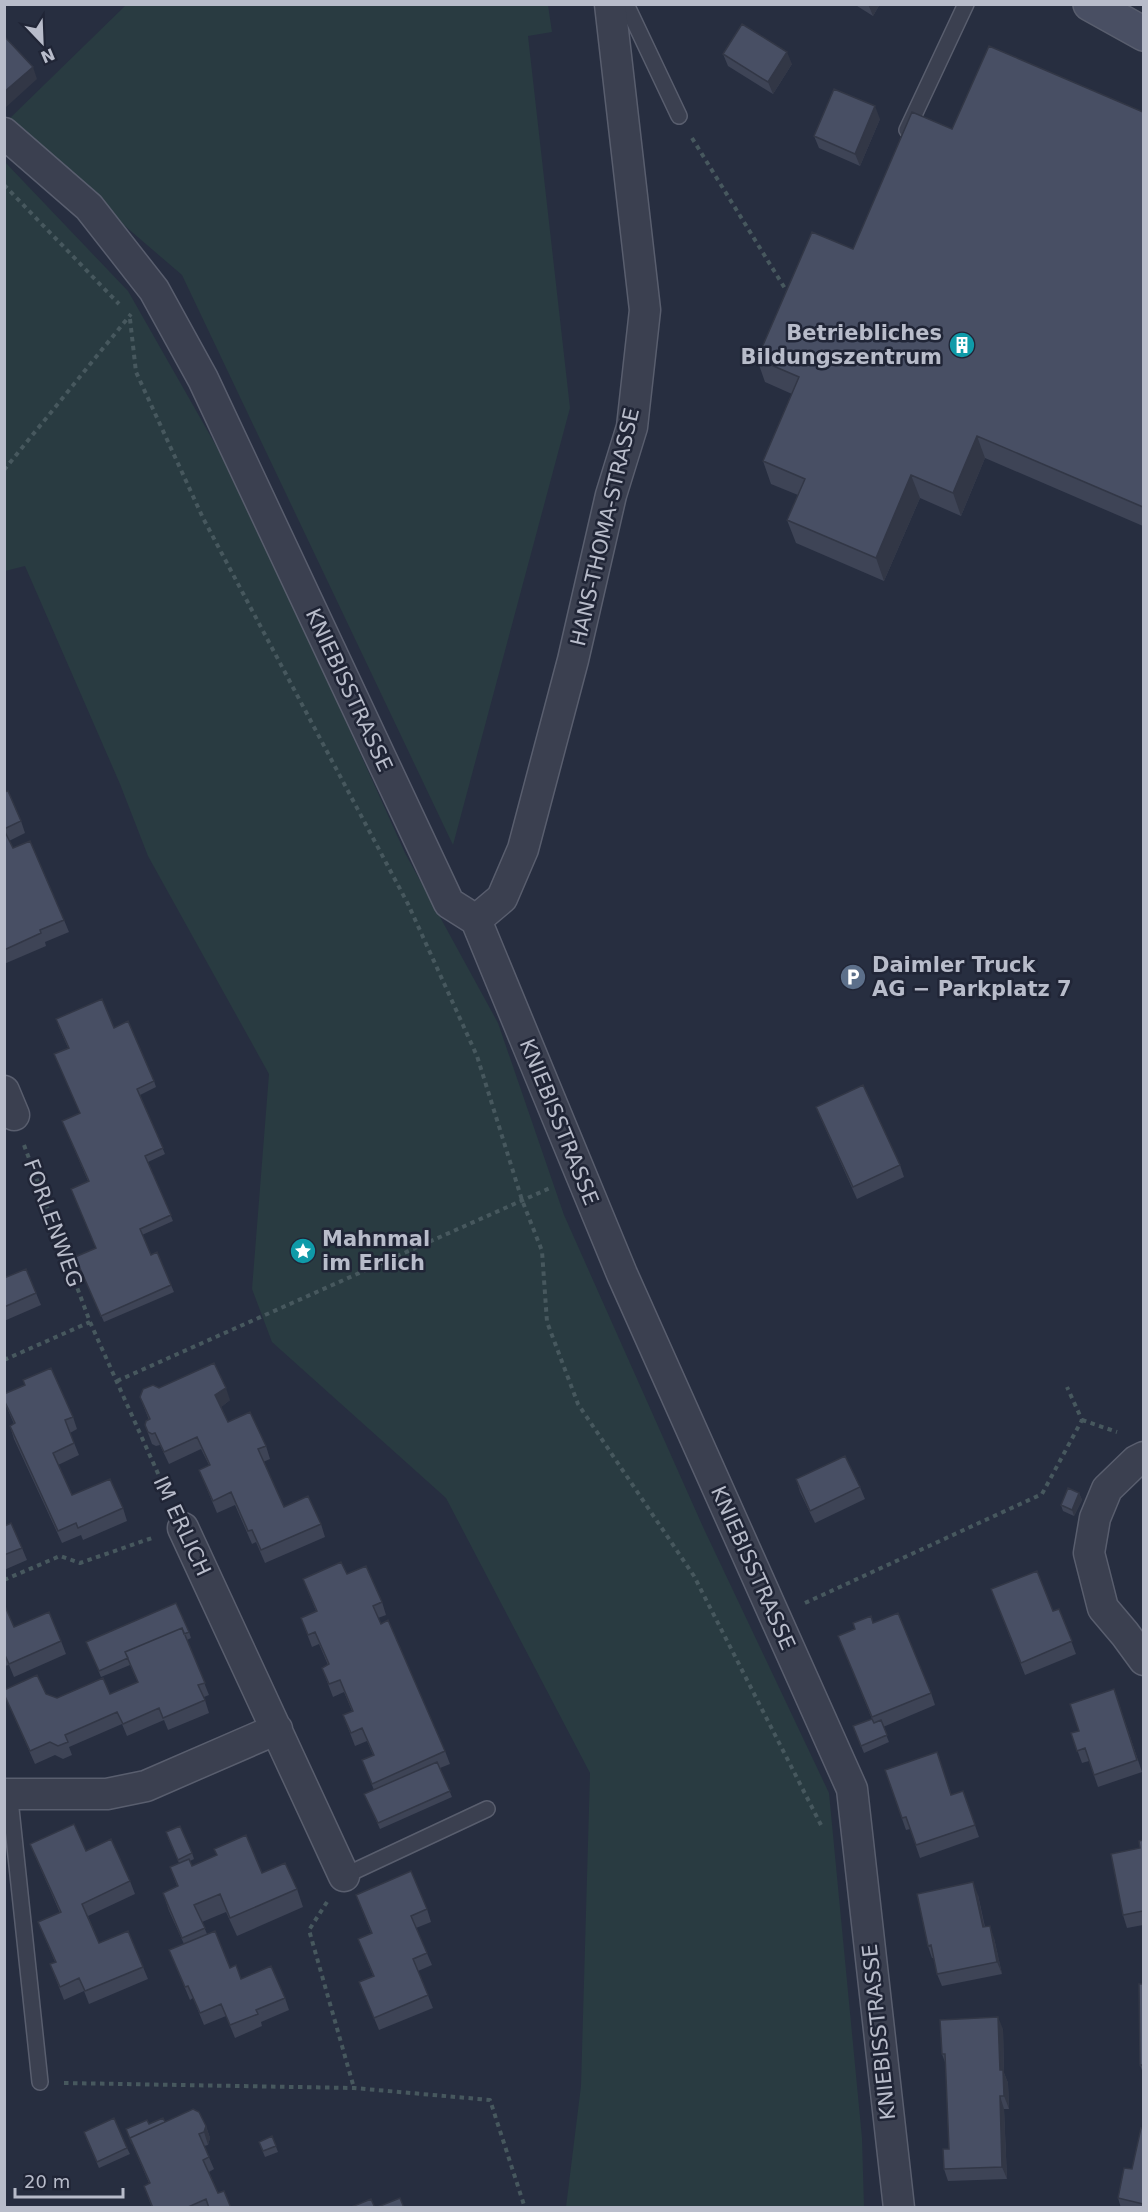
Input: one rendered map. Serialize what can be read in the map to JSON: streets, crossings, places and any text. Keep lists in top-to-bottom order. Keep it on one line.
{"streets":{"street":["HANS-THOMA-STRASSE","KNIEBISSTRASSE","IM ERLICH"],"path":["FORLENWEG"]},"crossings":[["HANS-THOMA-STRASSE","KNIEBISSTRASSE"],["FORLENWEG","IM ERLICH"]],"places":{"building":["Betriebliches Bildungszentrum"],"parking":["Daimler Truck AG − Parkplatz 7"],"place":["Mahnmal im Erlich"]},"scale_bar":"20 m","north":"bottom right"}
